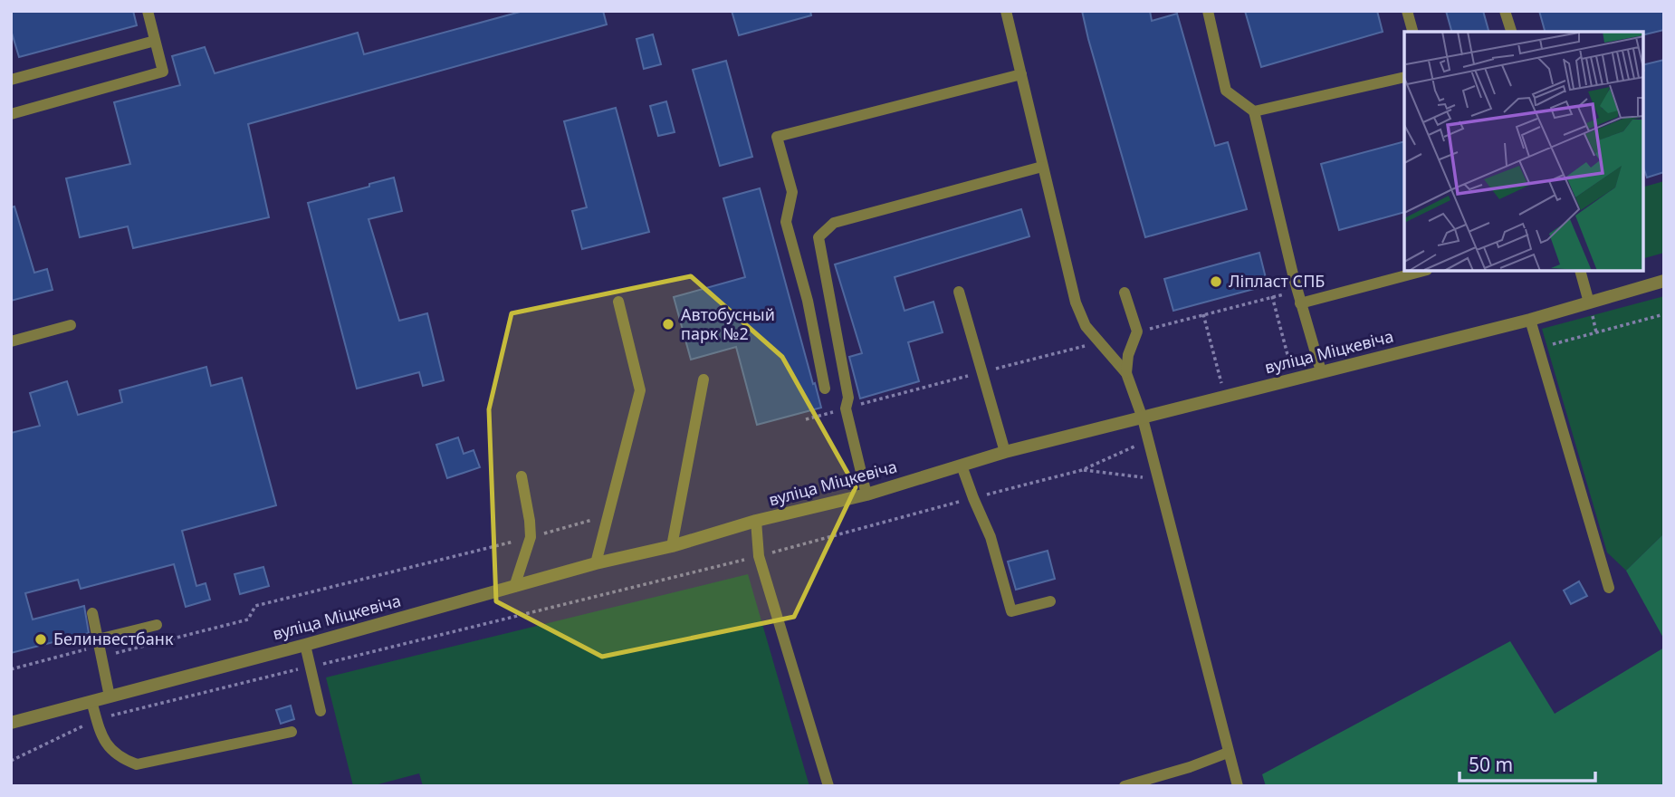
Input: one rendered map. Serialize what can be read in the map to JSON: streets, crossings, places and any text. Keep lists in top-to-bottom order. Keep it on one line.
{"streets":{"street":["вуліца Міцкевіча"]},"places":["Ліпласт СПБ","Автобусный парк №2","Белинвестбанк"],"scale_bar":"50 m"}
